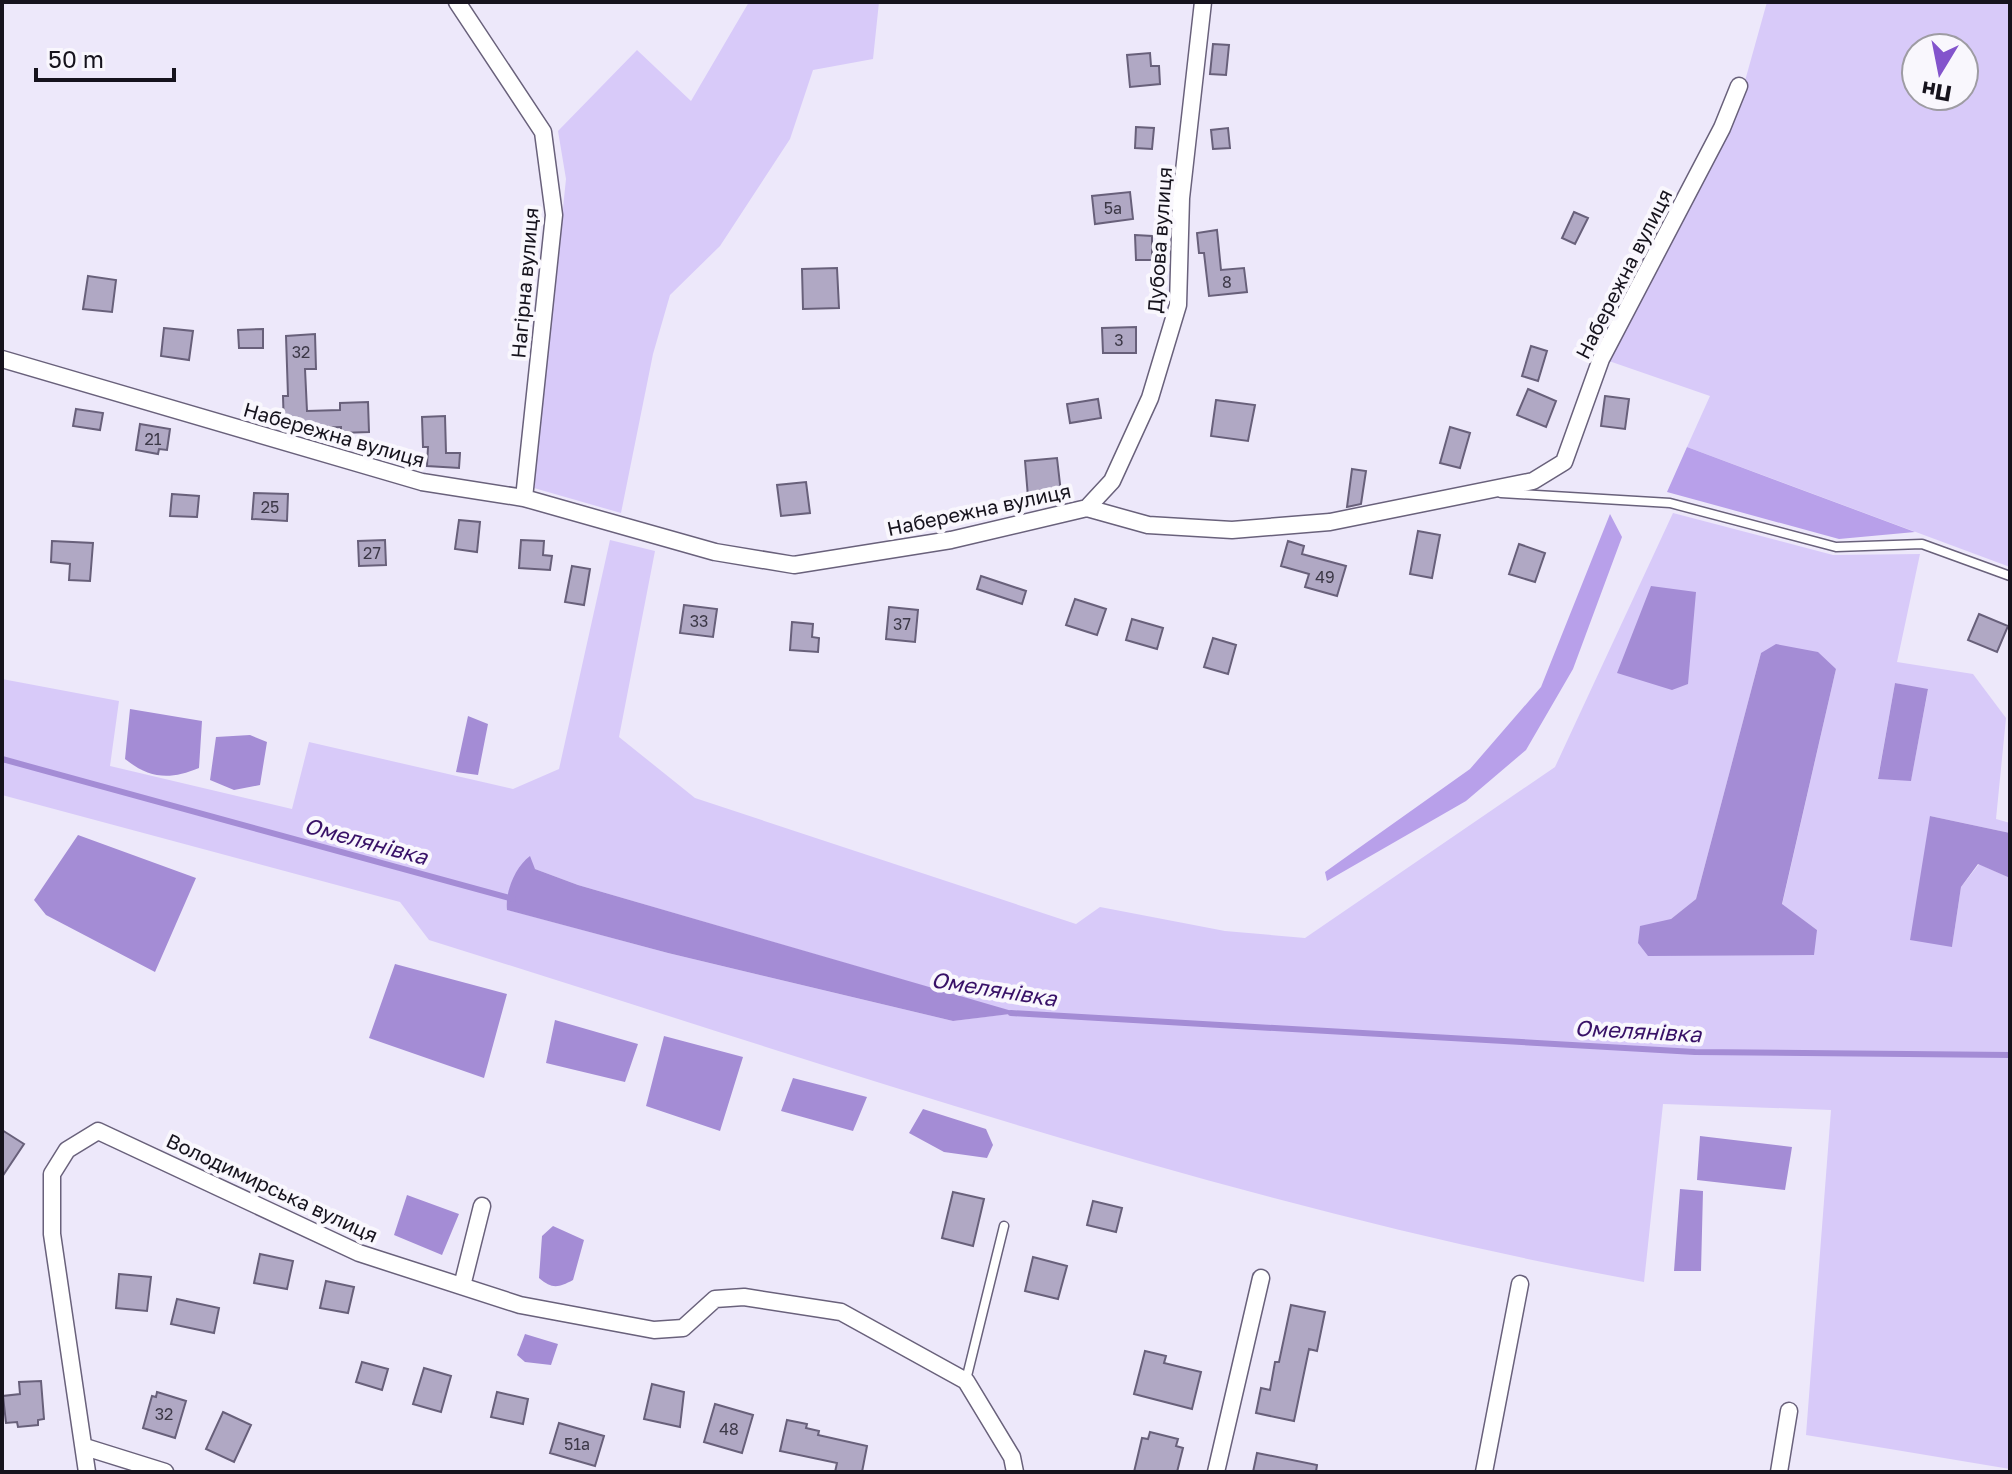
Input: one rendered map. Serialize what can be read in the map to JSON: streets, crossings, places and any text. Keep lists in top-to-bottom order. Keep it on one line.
{"streets":{"street":["Дубова вулиця","Набережна вулиця","Нагірна вулиця","Володимирська вулиця"]},"crossings":[["Дубова вулиця","Набережна вулиця"],["Набережна вулиця","Нагірна вулиця"]],"water":["Омелянівка"],"house_numbers":["5а","8","3","32","21","25","27","49","33","37","32","48","51а"],"scale_bar":"50 m","north":"bottom"}
